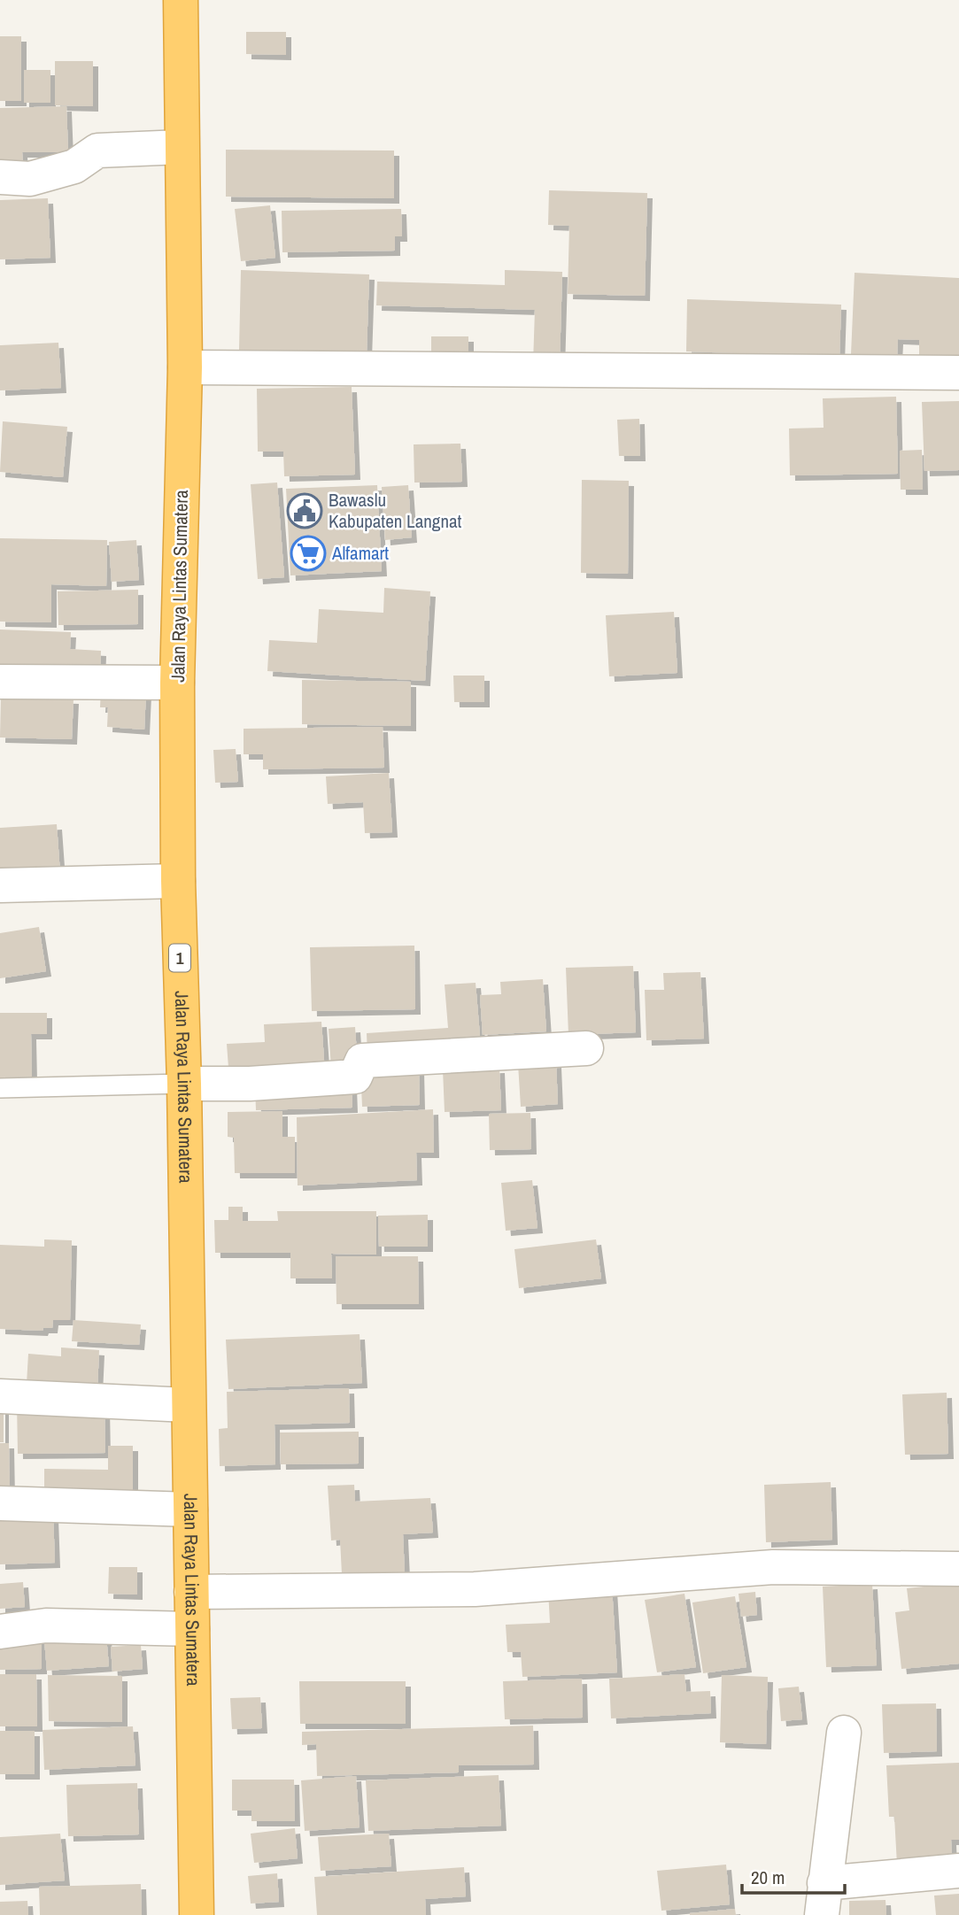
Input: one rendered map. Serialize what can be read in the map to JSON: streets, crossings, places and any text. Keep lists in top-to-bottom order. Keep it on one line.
{"streets":{"highway":["Jalan Raya Lintas Sumatera","1"]},"places":{"public building":["Bawaslu Kabupaten Langnat"],"supermarket":["Alfamart"]},"scale_bar":"20 m"}
